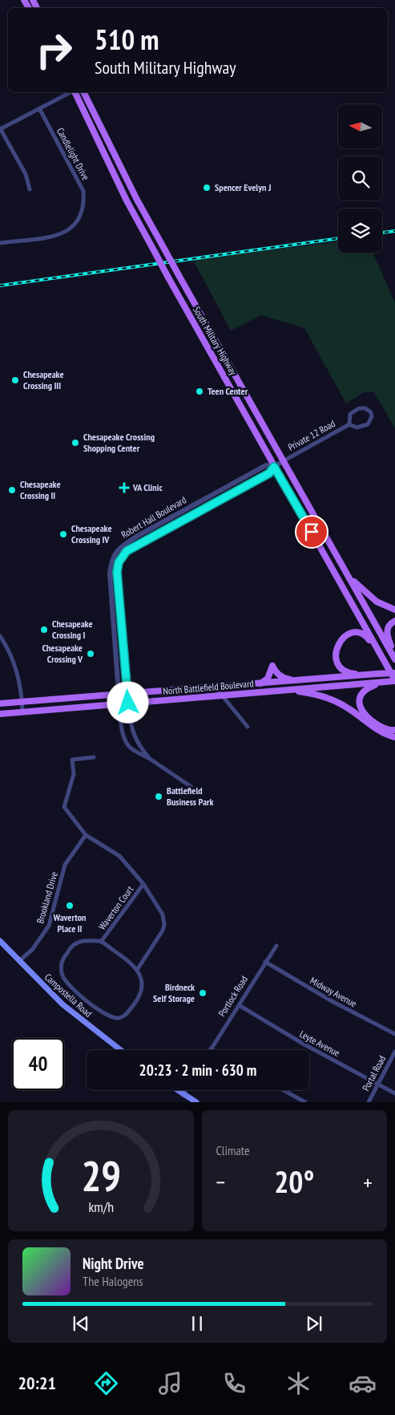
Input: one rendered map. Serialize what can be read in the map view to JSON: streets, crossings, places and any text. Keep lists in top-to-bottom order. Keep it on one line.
{"streets":{"main road":["South Military Highway","North Battlefield Boulevard","Campostella Road"],"street":["Candlelight Drive","Private 12 Road","Robert Hall Boulevard","Brookland Drive","Waverton Court","Midway Avenue","Portlock Road","Leyte Avenue","Portal Road"]},"crossings":[["South Military Highway","Private 12 Road"],["South Military Highway","Robert Hall Boulevard"],["South Military Highway","North Battlefield Boulevard"],["Private 12 Road","Robert Hall Boulevard"],["Robert Hall Boulevard","North Battlefield Boulevard"],["Brookland Drive","Campostella Road"],["Midway Avenue","Portlock Road"],["Portlock Road","Leyte Avenue"],["Leyte Avenue","Portal Road"]],"places":{"other":["Spencer Evelyn J","Chesapeake Crossing III","Teen Center","Chesapeake Crossing Shopping Center","Chesapeake Crossing II","Chesapeake Crossing IV","Chesapeake Crossing I","Chesapeake Crossing V","Battlefield Business Park","Waverton Place II","Birdneck Self Storage"],"health":["VA Clinic"]},"north":"left","page":{"turn":["510 m","South Military Highway"],"limit":"40","trip":"20:23 · 2 min · 630 m","tile":"Climate","heat":["−","20°","+"],"song":["Night Drive","The Halogens"],"tabs":"20:21","gauge":["29","km/h"]}}
